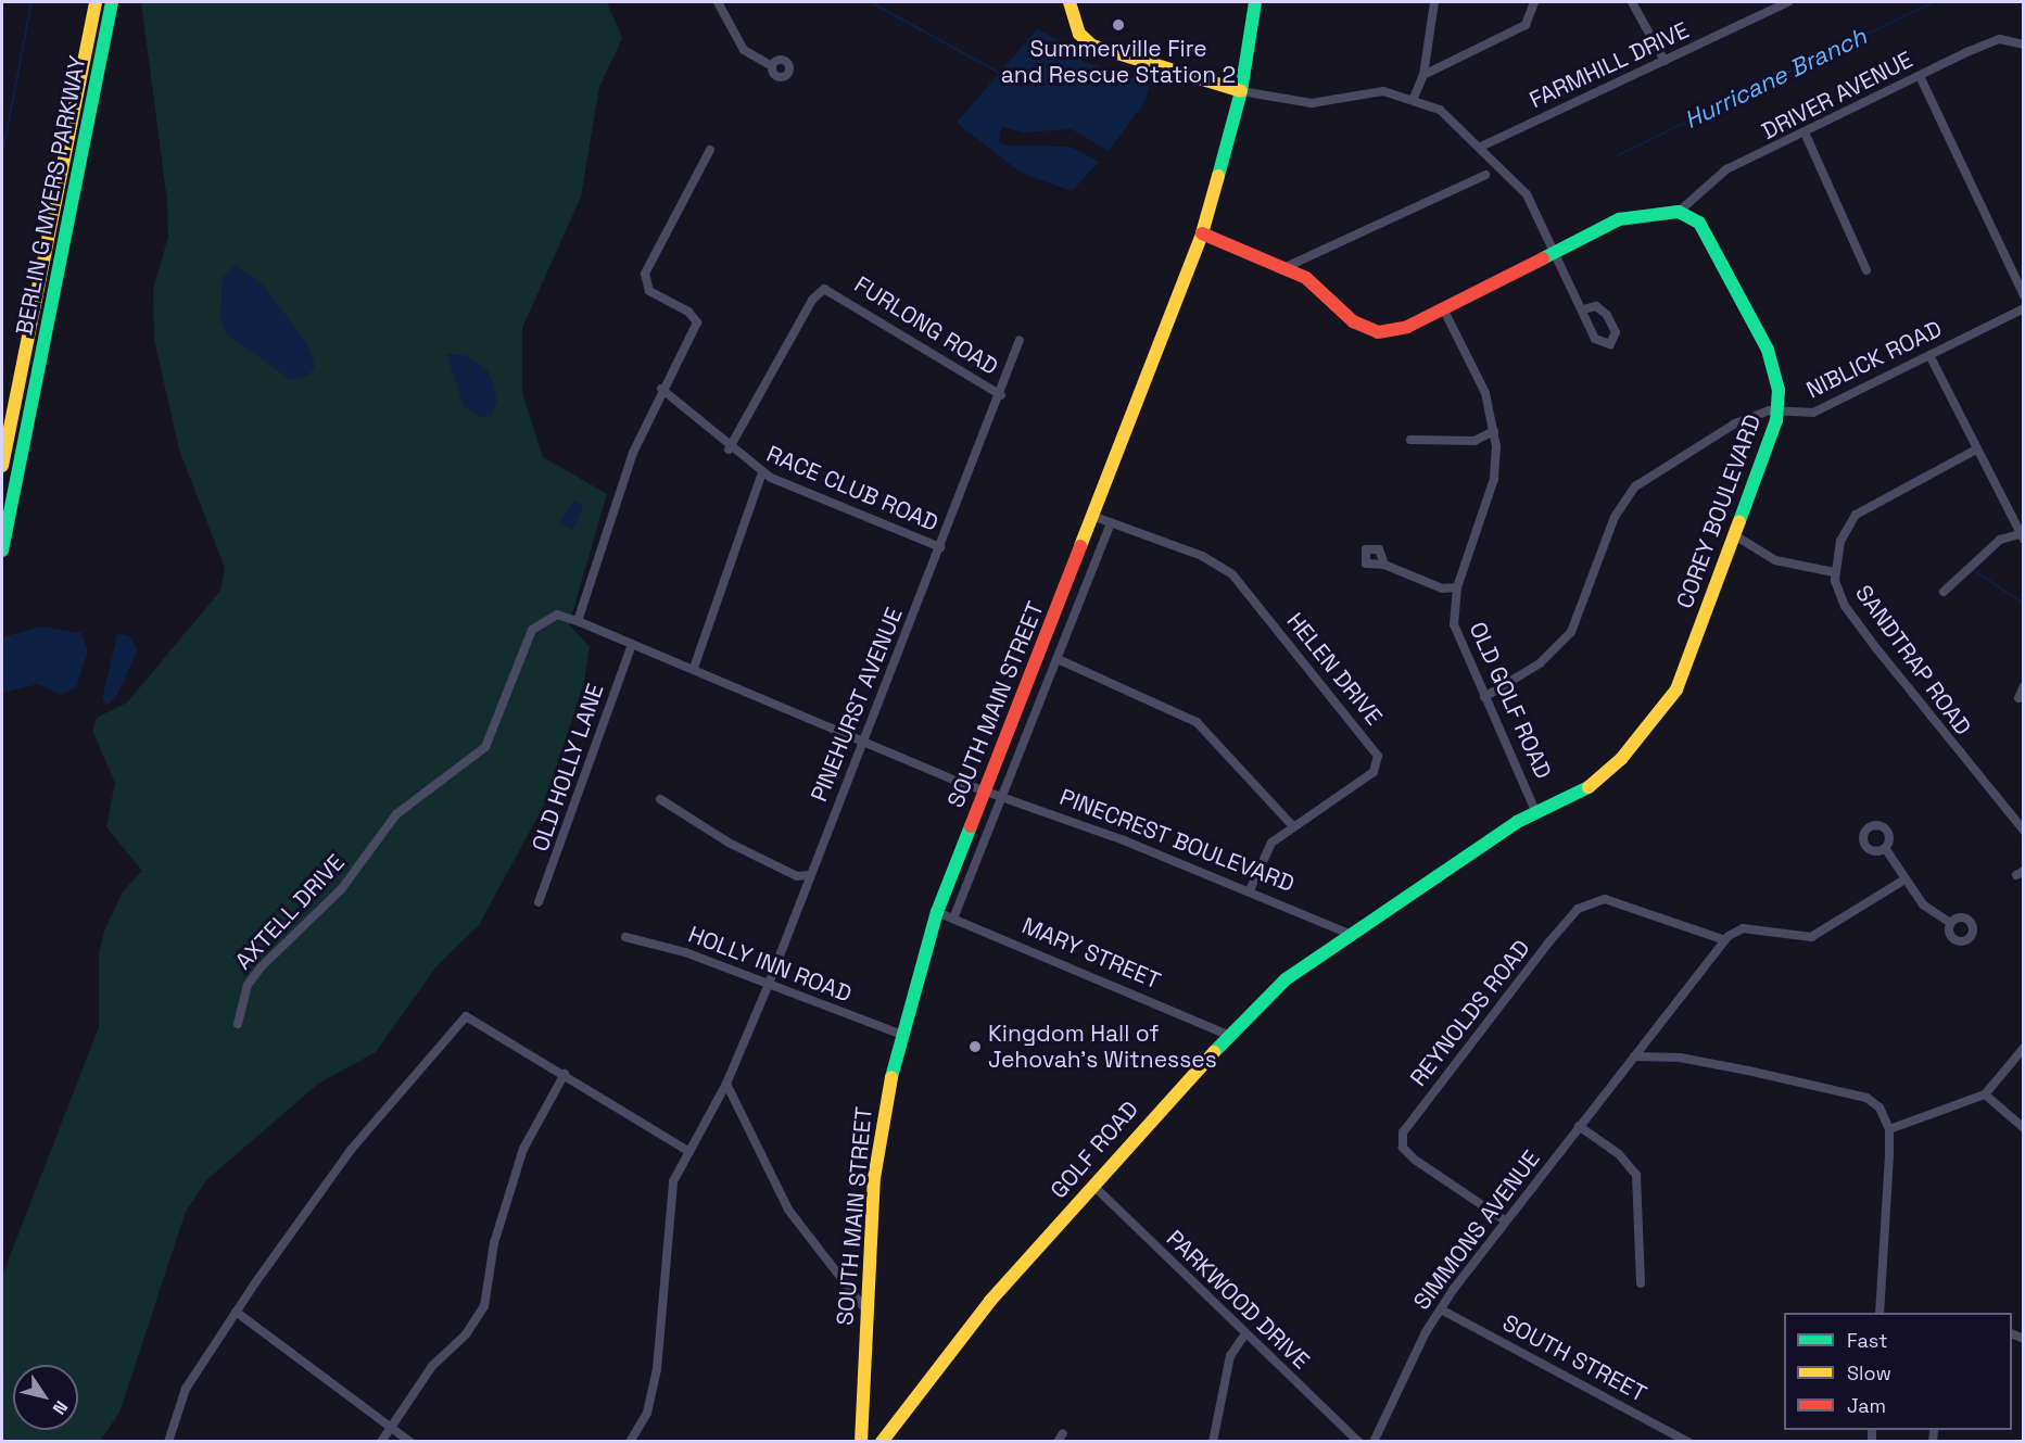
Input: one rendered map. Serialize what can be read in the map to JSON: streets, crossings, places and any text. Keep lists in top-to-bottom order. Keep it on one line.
{"streets":{"main road":["BERLIN G MYERS PARKWAY","COREY BOULEVARD","SOUTH MAIN STREET","GOLF ROAD"],"street":["FARMHILL DRIVE","DRIVER AVENUE","FURLONG ROAD","NIBLICK ROAD","RACE CLUB ROAD","SANDTRAP ROAD","HELEN DRIVE","OLD GOLF ROAD","PINEHURST AVENUE","OLD HOLLY LANE","PINECREST BOULEVARD","AXTELL DRIVE","MARY STREET","HOLLY INN ROAD","REYNOLDS ROAD","SIMMONS AVENUE","PARKWOOD DRIVE","SOUTH STREET"]},"crossings":[["DRIVER AVENUE","COREY BOULEVARD"],["FURLONG ROAD","RACE CLUB ROAD"],["FURLONG ROAD","PINEHURST AVENUE"],["NIBLICK ROAD","COREY BOULEVARD"],["NIBLICK ROAD","OLD GOLF ROAD"],["RACE CLUB ROAD","PINEHURST AVENUE"],["COREY BOULEVARD","OLD GOLF ROAD"],["COREY BOULEVARD","GOLF ROAD"],["HELEN DRIVE","SOUTH MAIN STREET"],["HELEN DRIVE","PINECREST BOULEVARD"],["OLD GOLF ROAD","GOLF ROAD"],["PINEHURST AVENUE","PINECREST BOULEVARD"],["PINEHURST AVENUE","HOLLY INN ROAD"],["SOUTH MAIN STREET","PINECREST BOULEVARD"],["SOUTH MAIN STREET","MARY STREET"],["SOUTH MAIN STREET","HOLLY INN ROAD"],["OLD HOLLY LANE","PINECREST BOULEVARD"],["PINECREST BOULEVARD","AXTELL DRIVE"],["PINECREST BOULEVARD","GOLF ROAD"],["MARY STREET","GOLF ROAD"],["REYNOLDS ROAD","SIMMONS AVENUE"],["GOLF ROAD","PARKWOOD DRIVE"],["SIMMONS AVENUE","SOUTH STREET"]],"water":["Hurricane Branch"],"places":["Summerville Fire and Rescue Station 2","Kingdom Hall of Jehovah’s Witnesses"],"legend":["Fast","Slow","Jam"],"north":"bottom right"}
